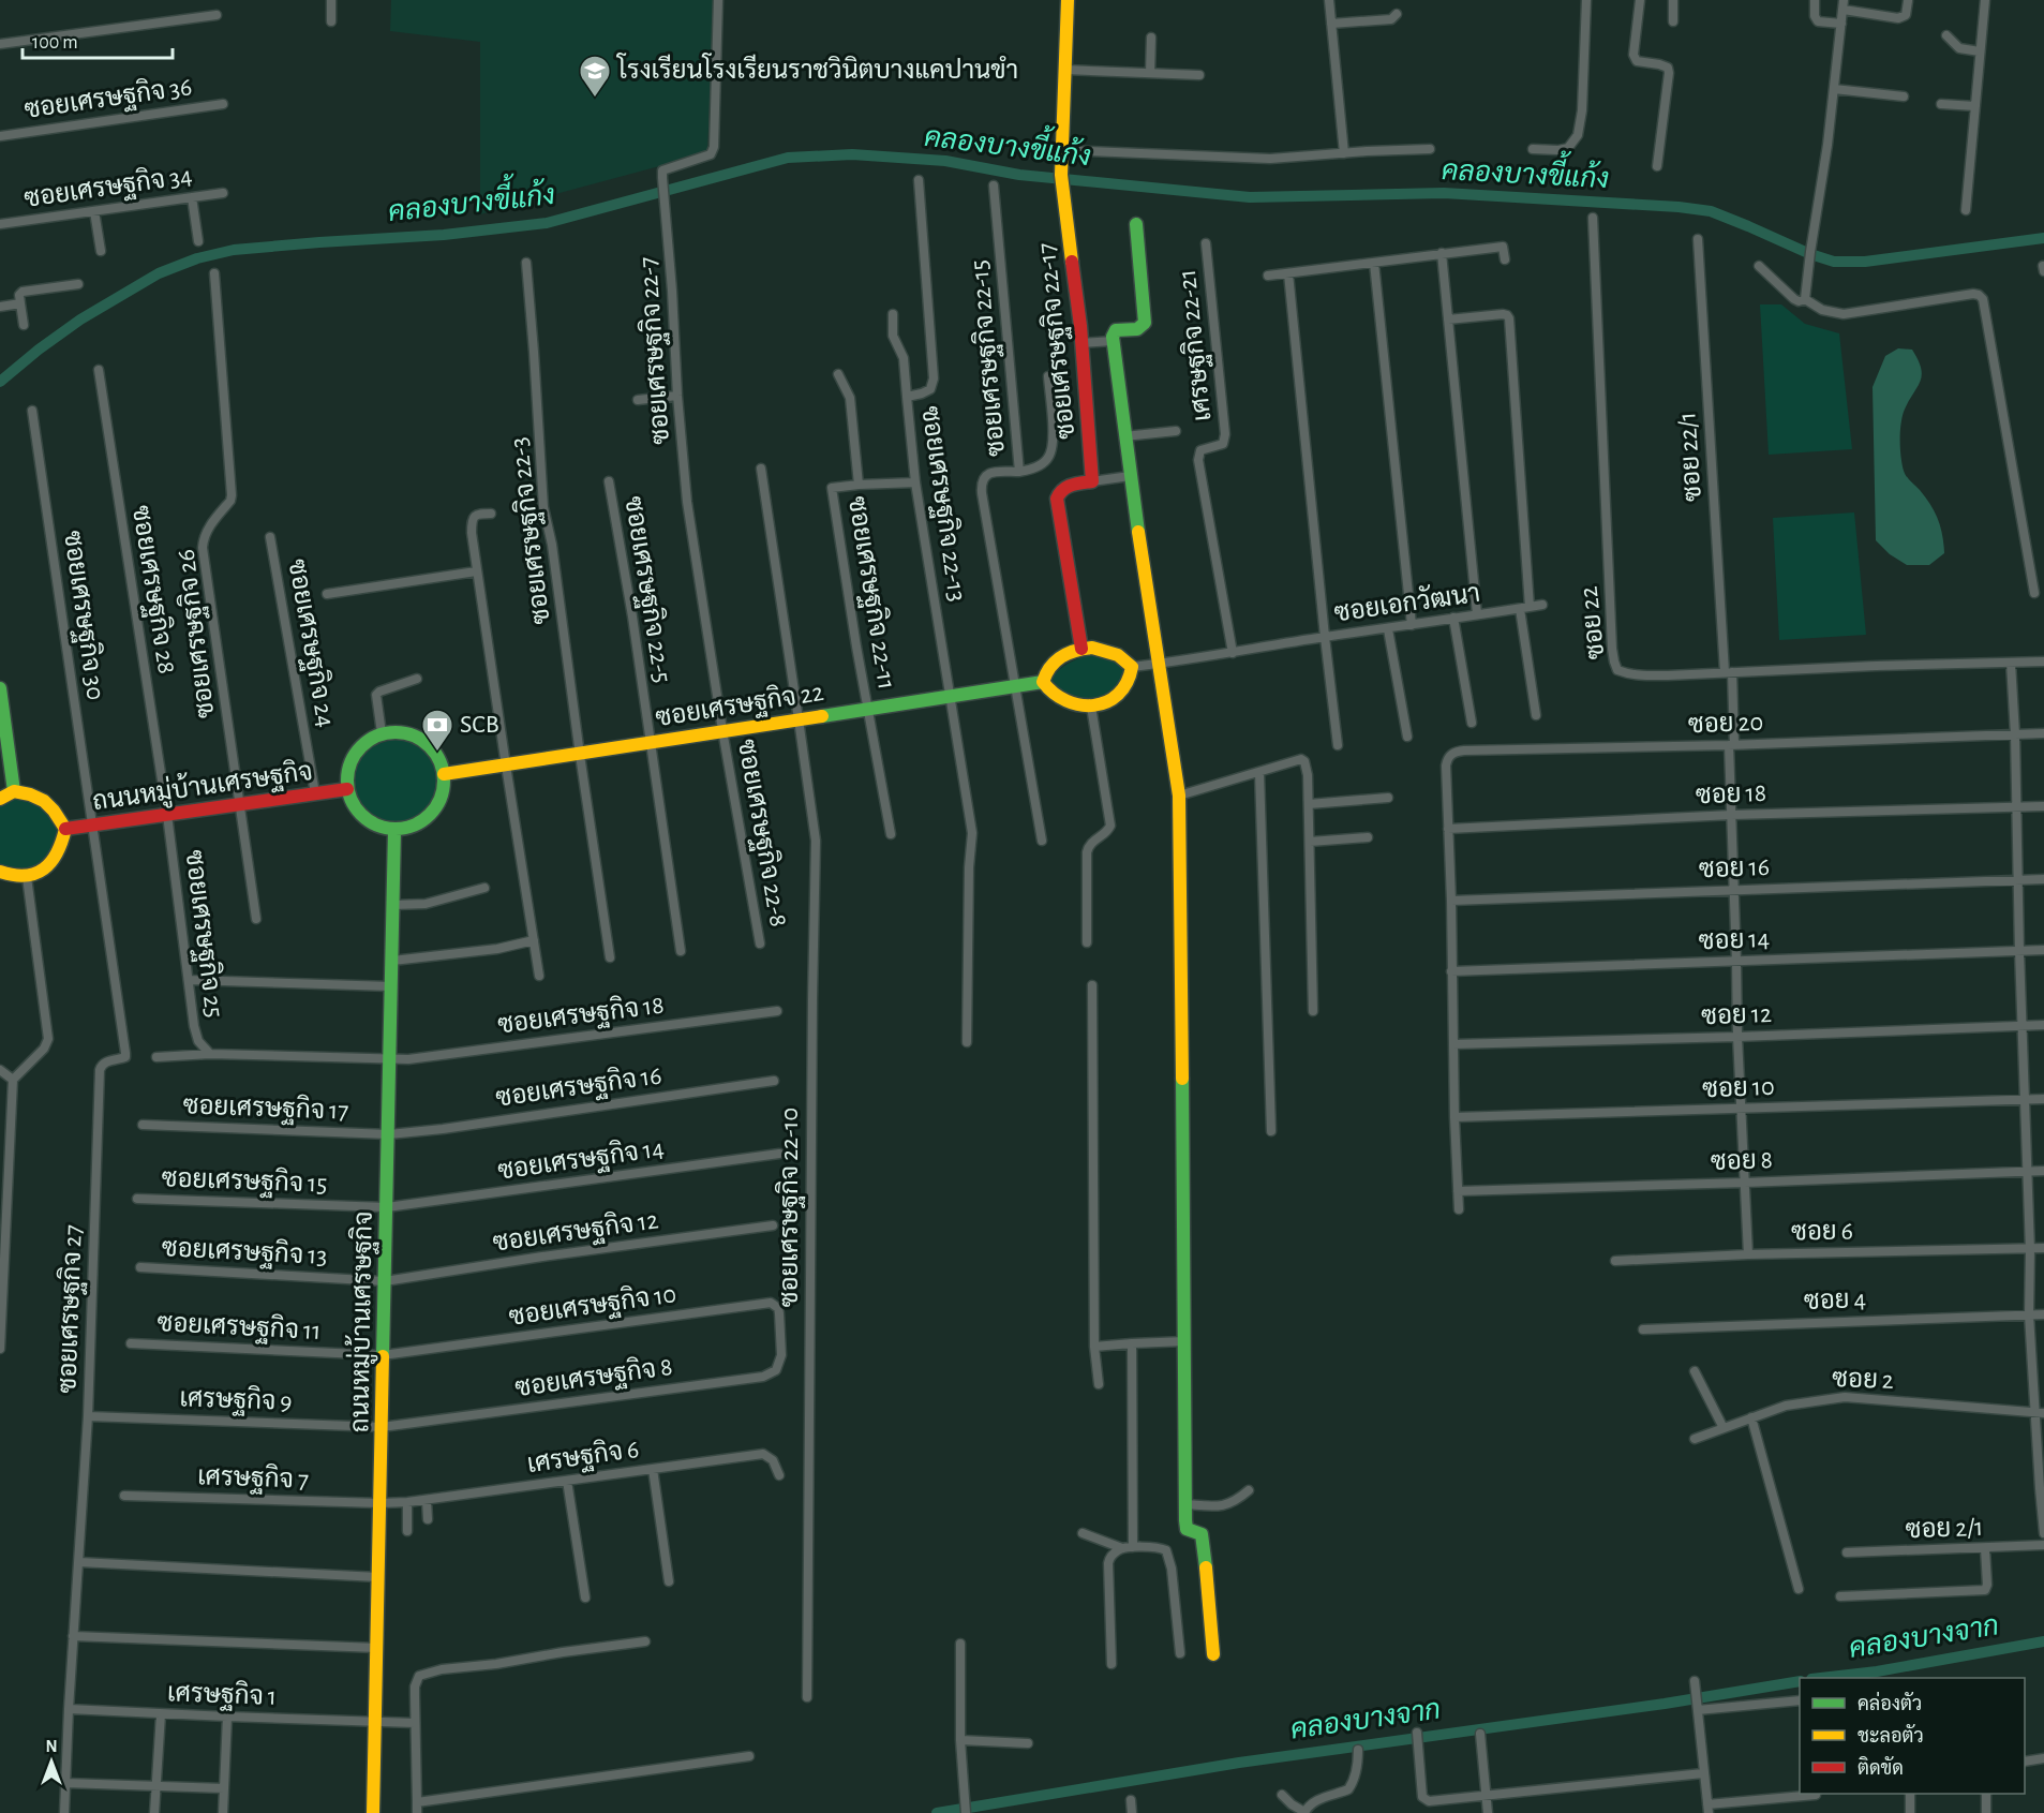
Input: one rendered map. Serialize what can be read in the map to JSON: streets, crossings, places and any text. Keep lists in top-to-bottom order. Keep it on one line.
{"streets":{"street":["ซอยเศรษฐกิจ 36","ซอยเศรษฐกิจ 34","ซอยเศรษฐกิจ 22-17","เศรษฐกิจ 22-21","ซอยเศรษฐกิจ 22-7","ซอยเศรษฐกิจ 22-15","ซอย 22/1","ซอยเศรษฐกิจ 22-13","ซอยเศรษฐกิจ 22-3","ซอยเศรษฐกิจ 28","ซอยเศรษฐกิจ 22-5","ซอยเศรษฐกิจ 22-11","ซอยเอกวัฒนา","ซอยเศรษฐกิจ 30","ซอย 22","ซอยเศรษฐกิจ 26","ซอยเศรษฐกิจ 24","ซอยเศรษฐกิจ 22","ซอย 20","ถนนหมู่บ้านเศรษฐกิจ","ซอย 18","ซอยเศรษฐกิจ 22-8","ซอย 16","ซอยเศรษฐกิจ 25","ซอย 14","ซอยเศรษฐกิจ 18","ซอย 12","ซอยเศรษฐกิจ 16","ซอย 10","ซอยเศรษฐกิจ 17","ซอยเศรษฐกิจ 14","ซอย 8","ซอยเศรษฐกิจ 15","ซอยเศรษฐกิจ 22-10","ซอยเศรษฐกิจ 12","ซอย 6","ซอยเศรษฐกิจ 13","ซอย 4","ซอยเศรษฐกิจ 10","ซอยเศรษฐกิจ 27","ซอยเศรษฐกิจ 11","ซอยเศรษฐกิจ 8","ซอย 2","เศรษฐกิจ 9","เศรษฐกิจ 6","เศรษฐกิจ 7","ซอย 2/1","เศรษฐกิจ 1"]},"crossings":[["เศรษฐกิจ 22-21","ซอยเอกวัฒนา"],["ซอยเศรษฐกิจ 22-7","ซอยเศรษฐกิจ 22"],["ซอยเศรษฐกิจ 22-7","ซอยเศรษฐกิจ 22-8"],["ซอยเศรษฐกิจ 22-15","ซอยเศรษฐกิจ 22"],["ซอย 22/1","ซอย 22"],["ซอย 22/1","ซอย 20"],["ซอย 22/1","ซอย 18"],["ซอย 22/1","ซอย 16"],["ซอย 22/1","ซอย 14"],["ซอย 22/1","ซอย 12"],["ซอย 22/1","ซอย 10"],["ซอย 22/1","ซอย 8"],["ซอย 22/1","ซอย 6"],["ซอยเศรษฐกิจ 22-13","ซอยเศรษฐกิจ 22-11"],["ซอยเศรษฐกิจ 22-13","ซอยเศรษฐกิจ 22"],["ซอยเศรษฐกิจ 22-3","ซอยเศรษฐกิจ 22"],["ซอยเศรษฐกิจ 28","ถนนหมู่บ้านเศรษฐกิจ"],["ซอยเศรษฐกิจ 28","ซอยเศรษฐกิจ 25"],["ซอยเศรษฐกิจ 22-5","ซอยเศรษฐกิจ 22"],["ซอยเศรษฐกิจ 22-11","ซอยเศรษฐกิจ 22"],["ซอยเศรษฐกิจ 30","ถนนหมู่บ้านเศรษฐกิจ"],["ซอยเศรษฐกิจ 30","ซอยเศรษฐกิจ 27"],["ซอยเศรษฐกิจ 26","ถนนหมู่บ้านเศรษฐกิจ"],["ซอยเศรษฐกิจ 24","ถนนหมู่บ้านเศรษฐกิจ"],["ซอยเศรษฐกิจ 22","ถนนหมู่บ้านเศรษฐกิจ"],["ซอยเศรษฐกิจ 22","ซอยเศรษฐกิจ 22-8"],["ซอยเศรษฐกิจ 22","ซอยเศรษฐกิจ 22-10"],["ซอย 20","ซอย 18"],["ถนนหมู่บ้านเศรษฐกิจ","ซอยเศรษฐกิจ 25"],["ถนนหมู่บ้านเศรษฐกิจ","ซอยเศรษฐกิจ 18"],["ถนนหมู่บ้านเศรษฐกิจ","ซอยเศรษฐกิจ 16"],["ถนนหมู่บ้านเศรษฐกิจ","ซอยเศรษฐกิจ 17"],["ถนนหมู่บ้านเศรษฐกิจ","ซอยเศรษฐกิจ 14"],["ถนนหมู่บ้านเศรษฐกิจ","ซอยเศรษฐกิจ 15"],["ถนนหมู่บ้านเศรษฐกิจ","ซอยเศรษฐกิจ 12"],["ถนนหมู่บ้านเศรษฐกิจ","ซอยเศรษฐกิจ 13"],["ถนนหมู่บ้านเศรษฐกิจ","ซอยเศรษฐกิจ 10"],["ถนนหมู่บ้านเศรษฐกิจ","ซอยเศรษฐกิจ 27"],["ถนนหมู่บ้านเศรษฐกิจ","ซอยเศรษฐกิจ 11"],["ถนนหมู่บ้านเศรษฐกิจ","ซอยเศรษฐกิจ 8"],["ถนนหมู่บ้านเศรษฐกิจ","เศรษฐกิจ 9"],["ถนนหมู่บ้านเศรษฐกิจ","เศรษฐกิจ 6"],["ถนนหมู่บ้านเศรษฐกิจ","เศรษฐกิจ 7"],["ถนนหมู่บ้านเศรษฐกิจ","เศรษฐกิจ 1"],["ซอยเศรษฐกิจ 25","ซอยเศรษฐกิจ 18"],["ซอยเศรษฐกิจ 16","ซอยเศรษฐกิจ 17"],["ซอยเศรษฐกิจ 14","ซอยเศรษฐกิจ 15"],["ซอยเศรษฐกิจ 12","ซอยเศรษฐกิจ 13"],["ซอยเศรษฐกิจ 10","ซอยเศรษฐกิจ 11"],["ซอยเศรษฐกิจ 10","ซอยเศรษฐกิจ 8"],["ซอยเศรษฐกิจ 27","เศรษฐกิจ 9"],["ซอยเศรษฐกิจ 27","เศรษฐกิจ 1"],["ซอยเศรษฐกิจ 8","เศรษฐกิจ 9"],["เศรษฐกิจ 6","เศรษฐกิจ 7"]],"water":["คลองบางขี้แก้ง","คลองบางจาก"],"places":{"school or university":["โรงเรียนโรงเรียนราชวินิตบางแคปานขำ"],"bank":["SCB"]},"legend":["คล่องตัว","ชะลอตัว","ติดขัด"],"scale_bar":"100 m","north":"top"}
